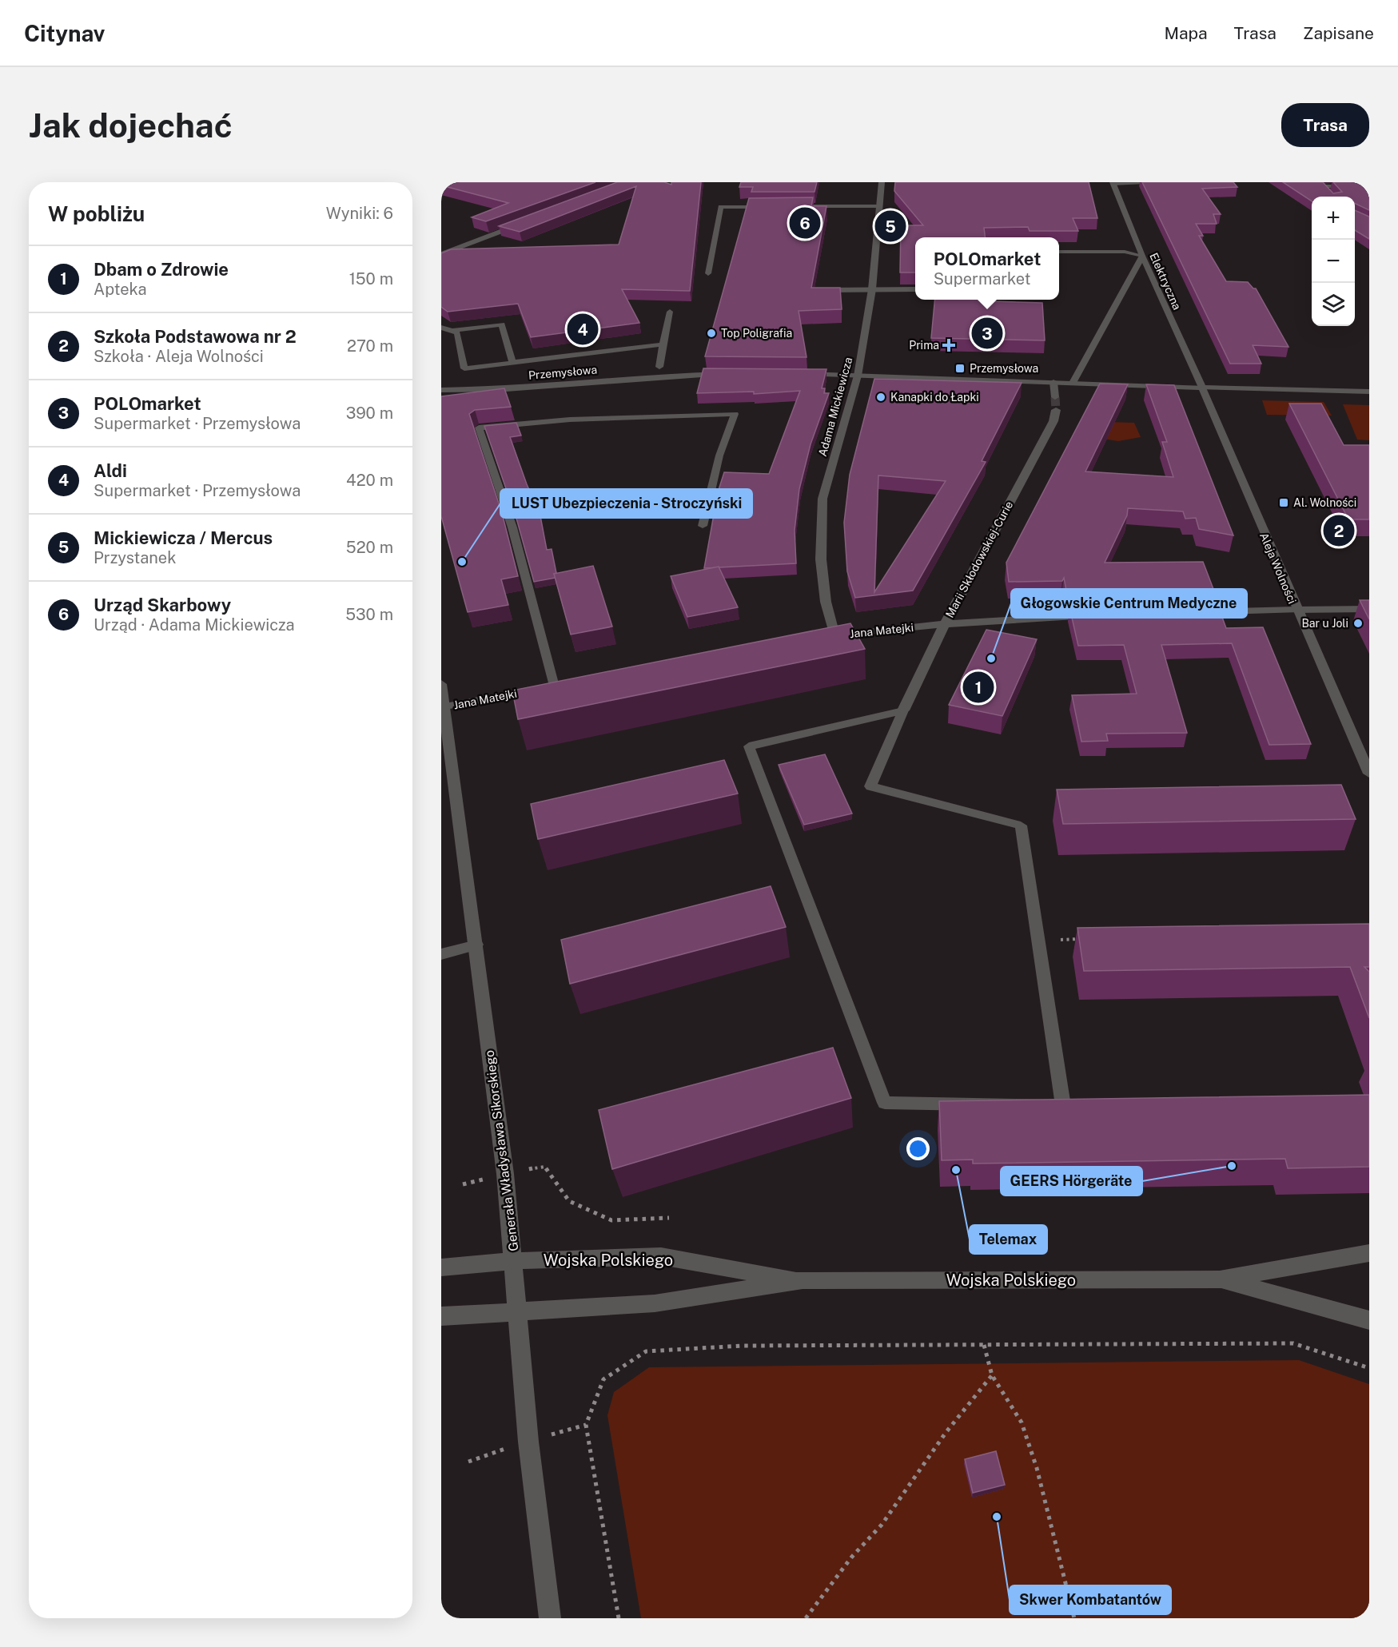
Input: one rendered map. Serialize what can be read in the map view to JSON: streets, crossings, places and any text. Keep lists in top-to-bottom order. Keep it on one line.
{"streets":{"street":["Elektryczna","Przemysłowa","Adama Mickiewicza","Marii Skłodowskiej-Curie","Aleja Wolności","Jana Matejki","Generała Władysława Sikorskiego","Wojska Polskiego"]},"crossings":[["Elektryczna","Aleja Wolności"],["Adama Mickiewicza","Jana Matejki"],["Marii Skłodowskiej-Curie","Jana Matejki"],["Jana Matejki","Generała Władysława Sikorskiego"],["Generała Władysława Sikorskiego","Wojska Polskiego"]],"places":{"other":["Top Poligrafia","Kanapki do Łapki","LUST Ubezpieczenia - Stroczyński","Bar u Joli","Głogowskie Centrum Medyczne","GEERS Hörgeräte","Telemax","Skwer Kombatantów"],"health":["Prima"],"transit":["Przemysłowa","Al. Wolności"]},"page":{"header":"Citynav","nav":["Mapa","Trasa","Zapisane"],"buttons":"Trasa","title":"Jak dojechać","heading":["W pobliżu","Wyniki: 6"],"map_buttons":["+","−"],"pins":["6","5","4","3","2","1"],"popup":["POLOmarket","Supermarket"],"list":[{"mark":"1","name":"Dbam o Zdrowie","note":"Apteka","value":"150 m"},{"mark":"2","name":"Szkoła Podstawowa nr 2","note":"Szkoła · Aleja Wolności","value":"270 m"},{"mark":"3","name":"POLOmarket","note":"Supermarket · Przemysłowa","value":"390 m"},{"mark":"4","name":"Aldi","note":"Supermarket · Przemysłowa","value":"420 m"},{"mark":"5","name":"Mickiewicza / Mercus","note":"Przystanek","value":"520 m"},{"mark":"6","name":"Urząd Skarbowy","note":"Urząd · Adama Mickiewicza","value":"530 m"}]}}
